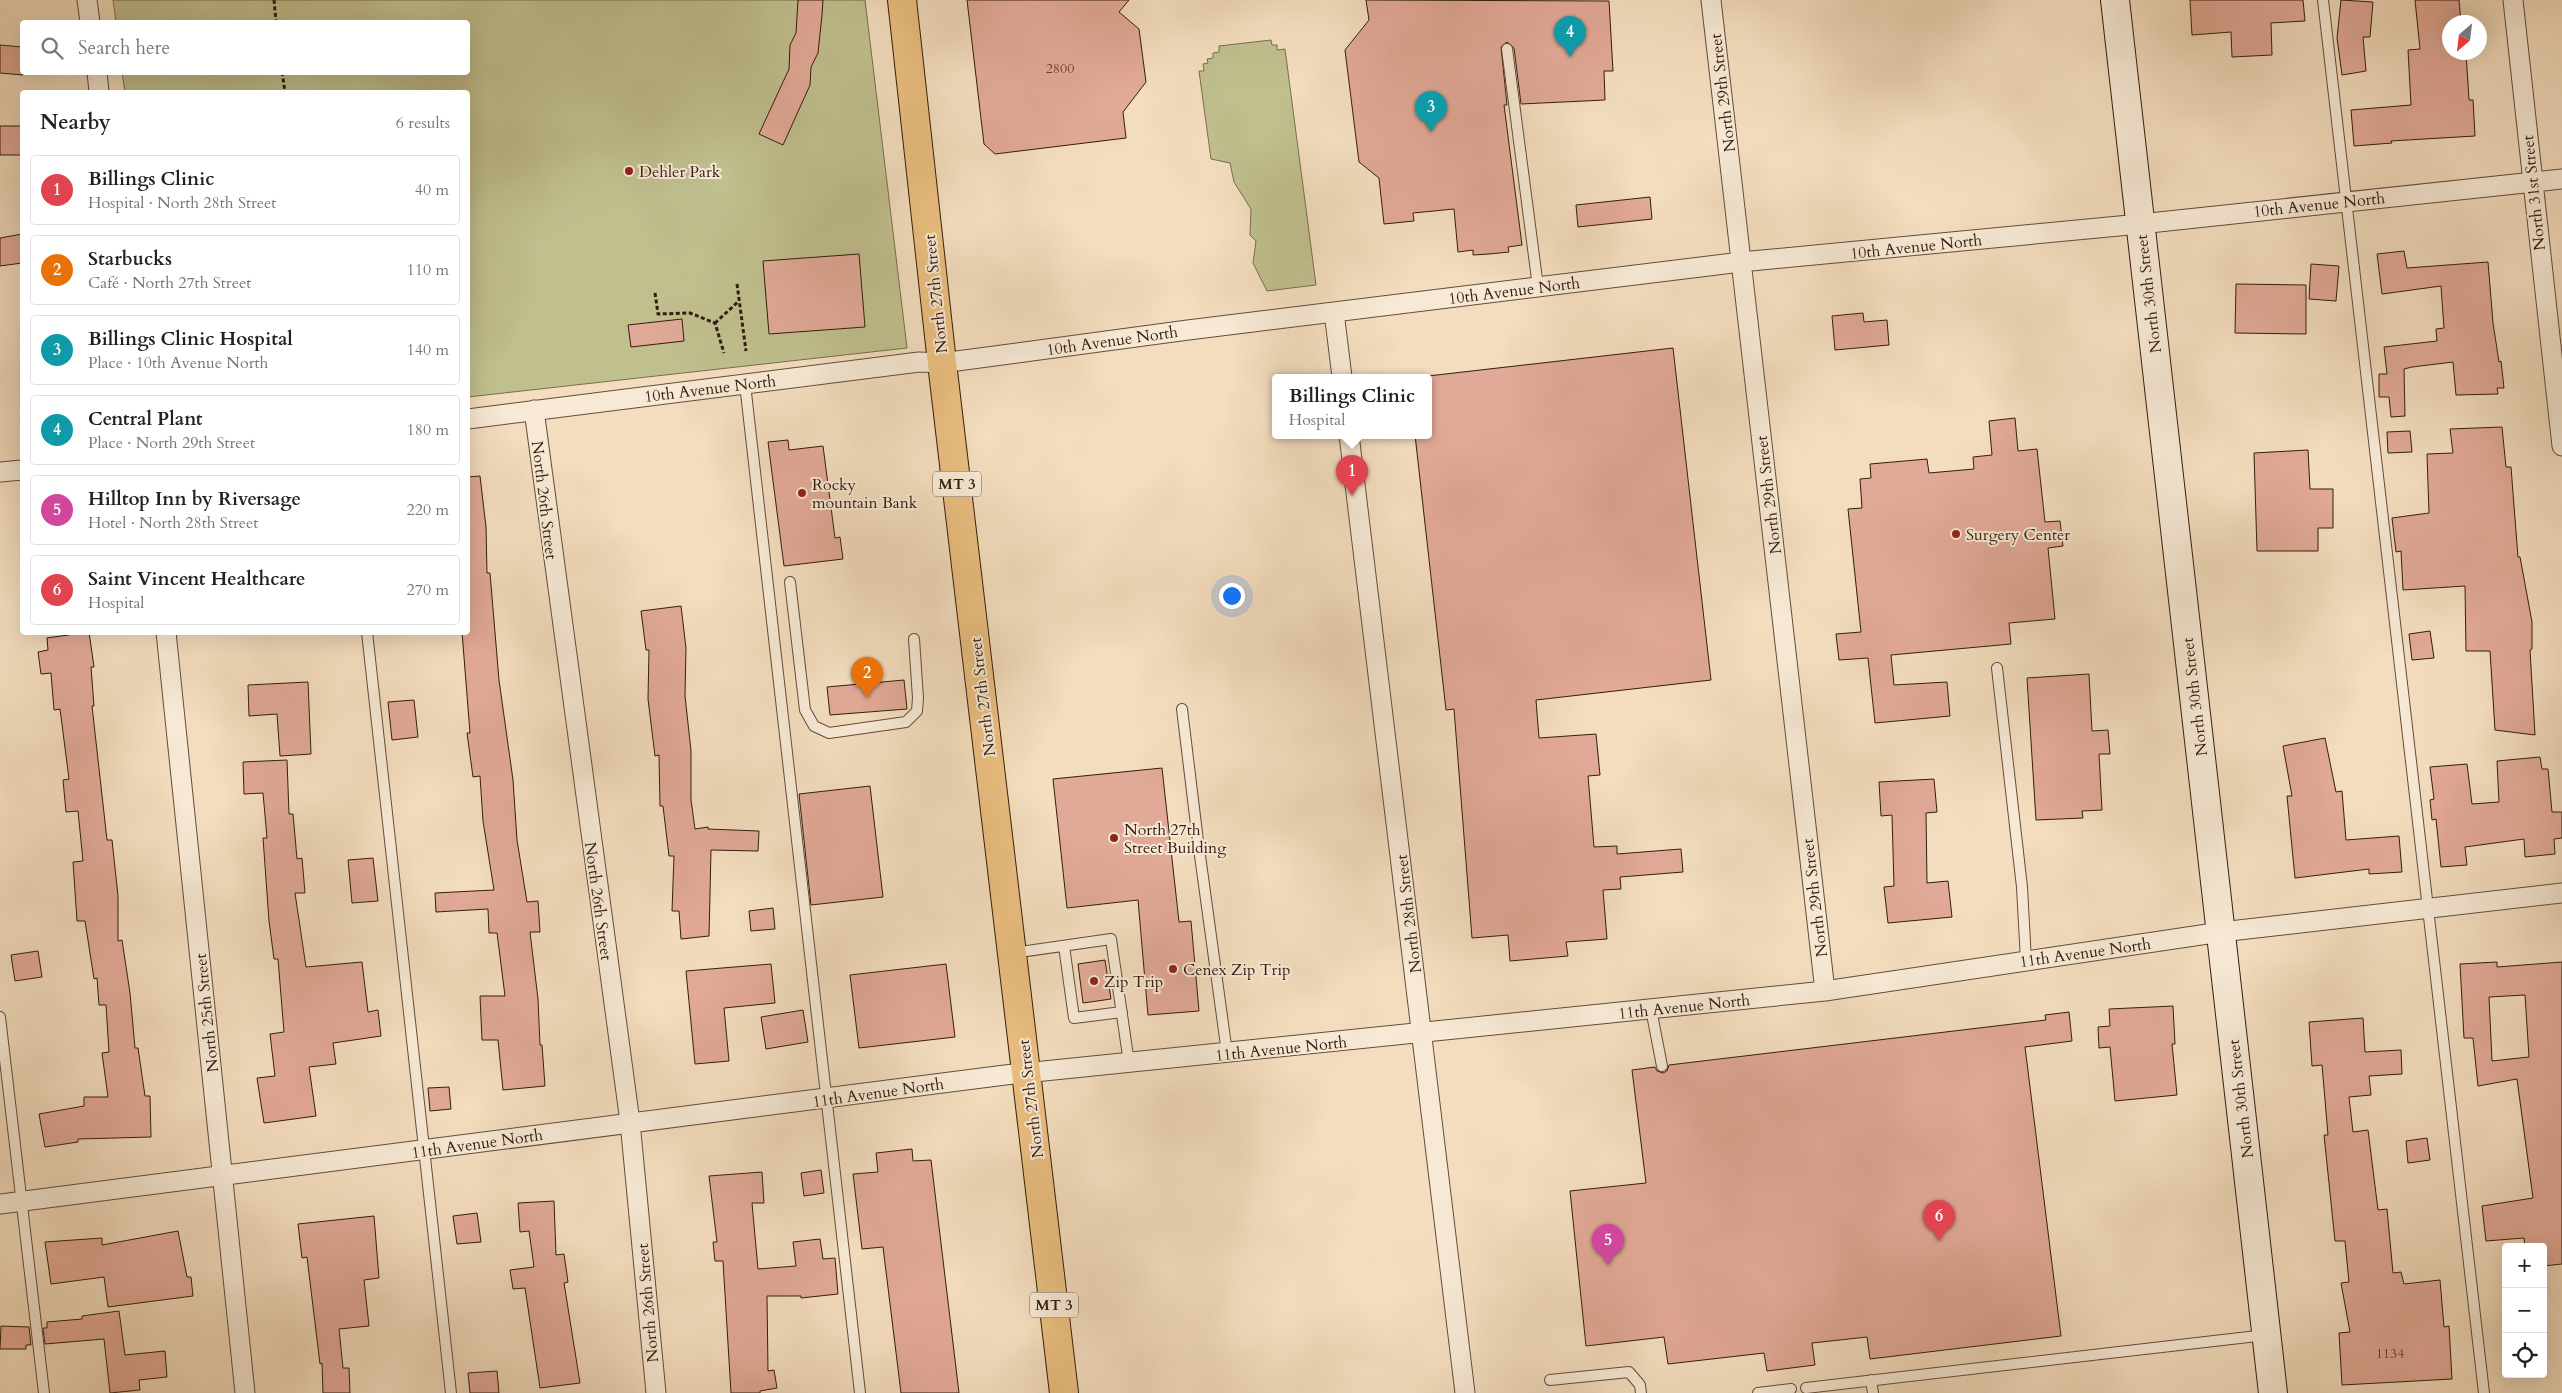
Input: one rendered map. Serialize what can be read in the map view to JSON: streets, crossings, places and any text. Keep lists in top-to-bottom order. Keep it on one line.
{"streets":{"main road":["North 27th Street","MT 3"],"street":["North 29th Street","North 31st Street","10th Avenue North","North 30th Street","North 26th Street","North 28th Street","11th Avenue North","North 25th Street"]},"crossings":[["North 29th Street","10th Avenue North"],["North 29th Street","11th Avenue North"],["North 31st Street","10th Avenue North"],["10th Avenue North","North 27th Street"],["10th Avenue North","North 30th Street"],["10th Avenue North","North 26th Street"],["North 27th Street","11th Avenue North"],["North 30th Street","11th Avenue North"],["North 26th Street","11th Avenue North"],["North 28th Street","11th Avenue North"],["11th Avenue North","North 25th Street"]],"places":["Dehler Park","Rocky mountain Bank","Surgery Center","North 27th Street Building","Cenex Zip Trip","Zip Trip"],"house_numbers":["2800","1134"],"north":"bottom left","page":{"pins":["4","3","1","2","6","5"],"search":"Search here","heading":["Nearby","6 results"],"list":[{"mark":"1","name":"Billings Clinic","note":"Hospital · North 28th Street","value":"40 m"},{"mark":"2","name":"Starbucks","note":"Café · North 27th Street","value":"110 m"},{"mark":"3","name":"Billings Clinic Hospital","note":"Place · 10th Avenue North","value":"140 m"},{"mark":"4","name":"Central Plant","note":"Place · North 29th Street","value":"180 m"},{"mark":"5","name":"Hilltop Inn by Riversage","note":"Hotel · North 28th Street","value":"220 m"},{"mark":"6","name":"Saint Vincent Healthcare","note":"Hospital","value":"270 m"}],"popup":["Billings Clinic","Hospital"],"map_buttons":["+","−"]}}
